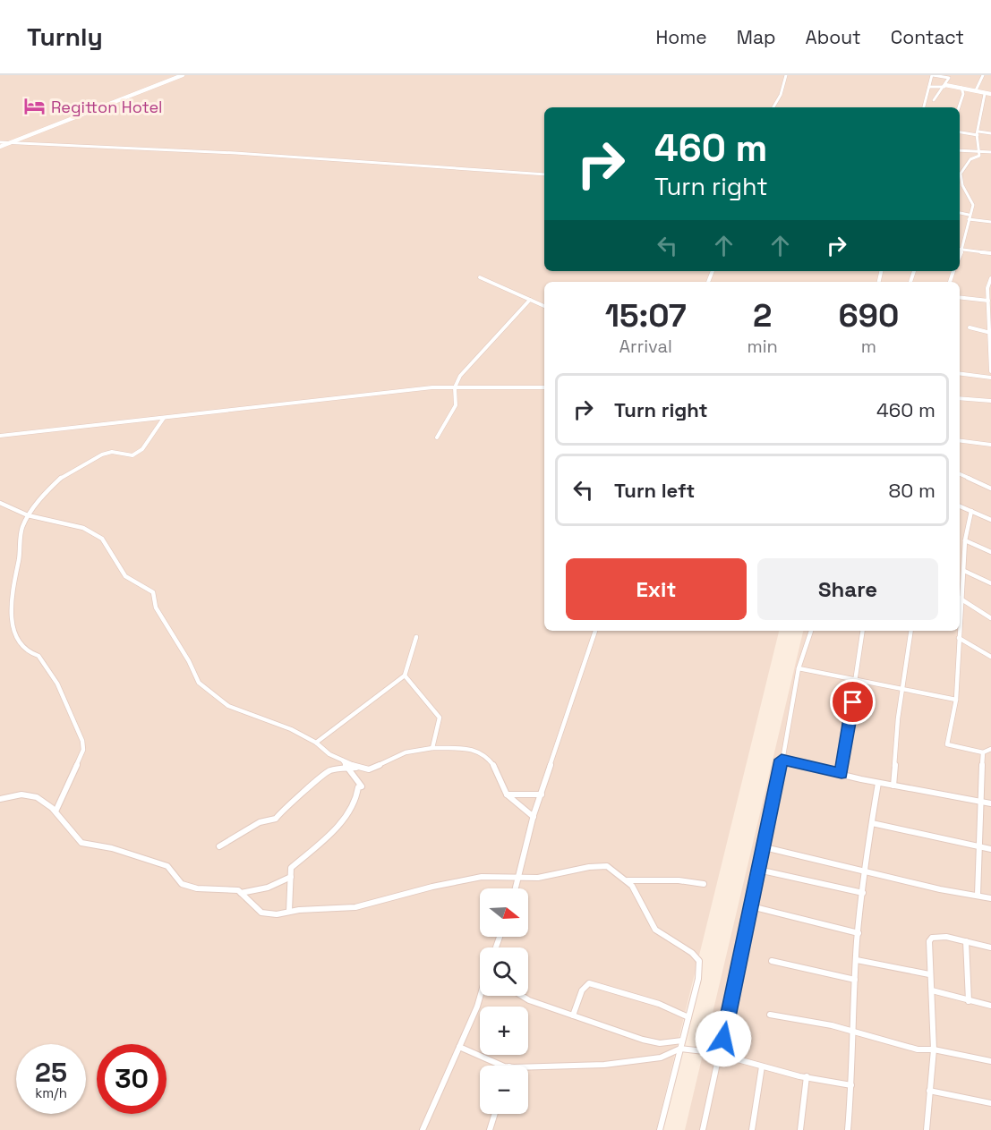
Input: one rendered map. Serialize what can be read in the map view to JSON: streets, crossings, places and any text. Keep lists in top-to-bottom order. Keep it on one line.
{"places":{"hotel":["Regitton Hotel"]},"north":"right","page":{"header":"Turnly","nav":["Home","Map","About","Contact"],"turn":["460 m","Turn right"],"eta":["15:07","Arrival","2","min","690","m"],"list":[{"name":"Turn right","value":"460 m"},{"name":"Turn left","value":"80 m"}],"buttons":["Exit","Share"],"map_buttons":["+","−"],"speed":"25 km/h","limit":"30"}}
